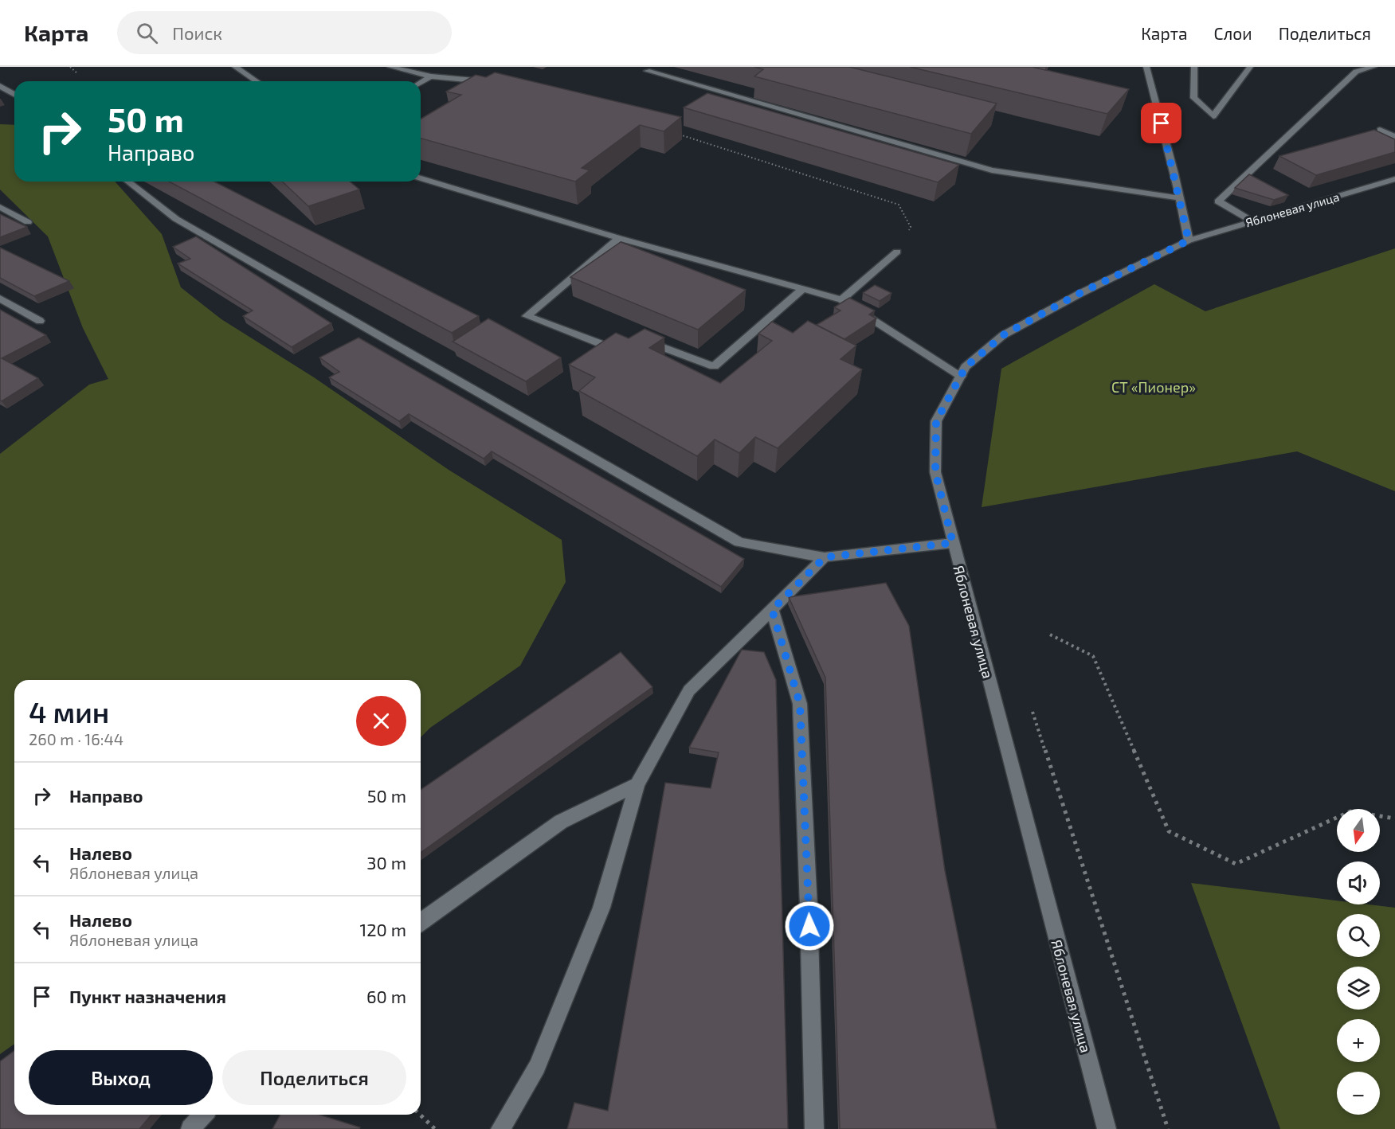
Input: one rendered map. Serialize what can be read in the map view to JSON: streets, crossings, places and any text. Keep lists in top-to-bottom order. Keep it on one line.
{"streets":{"street":["Яблоневая улица"]},"parks":["СТ «Пионер»"],"north":"bottom","page":{"header":"Карта","search":"Поиск","nav":["Карта","Слои","Поделиться"],"turn":["50 m","Направо"],"heading":["4 мин","260 m · 16:44"],"list":[{"name":"Направо","value":"50 m"},{"name":"Налево","note":"Яблоневая улица","value":"30 m"},{"name":"Налево","note":"Яблоневая улица","value":"120 m"},{"name":"Пункт назначения","value":"60 m"}],"map_buttons":["+","−"],"buttons":["Выход","Поделиться"]}}
